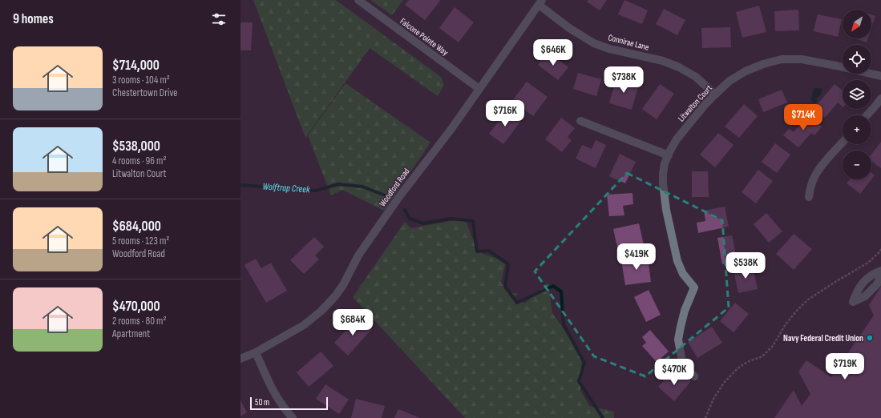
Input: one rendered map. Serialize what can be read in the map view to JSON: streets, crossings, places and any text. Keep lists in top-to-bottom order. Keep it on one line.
{"streets":{"street":["Falcone Pointe Way","Connirae Lane","Litwalton Court","Woodford Road"]},"crossings":[["Falcone Pointe Way","Woodford Road"],["Connirae Lane","Litwalton Court"],["Connirae Lane","Woodford Road"]],"water":["Wolftrap Creek"],"places":["Navy Federal Credit Union"],"scale_bar":"50 m","north":"bottom left","page":{"heading":"9 homes","map_buttons":["+","−"],"list":[{"name":"$714,000","note":"3 rooms · 104 m² · Chestertown Drive"},{"name":"$538,000","note":"4 rooms · 96 m² · Litwalton Court"},{"name":"$684,000","note":"5 rooms · 123 m² · Woodford Road"},{"name":"$470,000","note":"2 rooms · 80 m² · Apartment"}],"price":["$646K","$738K","$716K","$714K","$419K","$538K","$684K","$719K","$470K"],"scale":"50 m"}}
